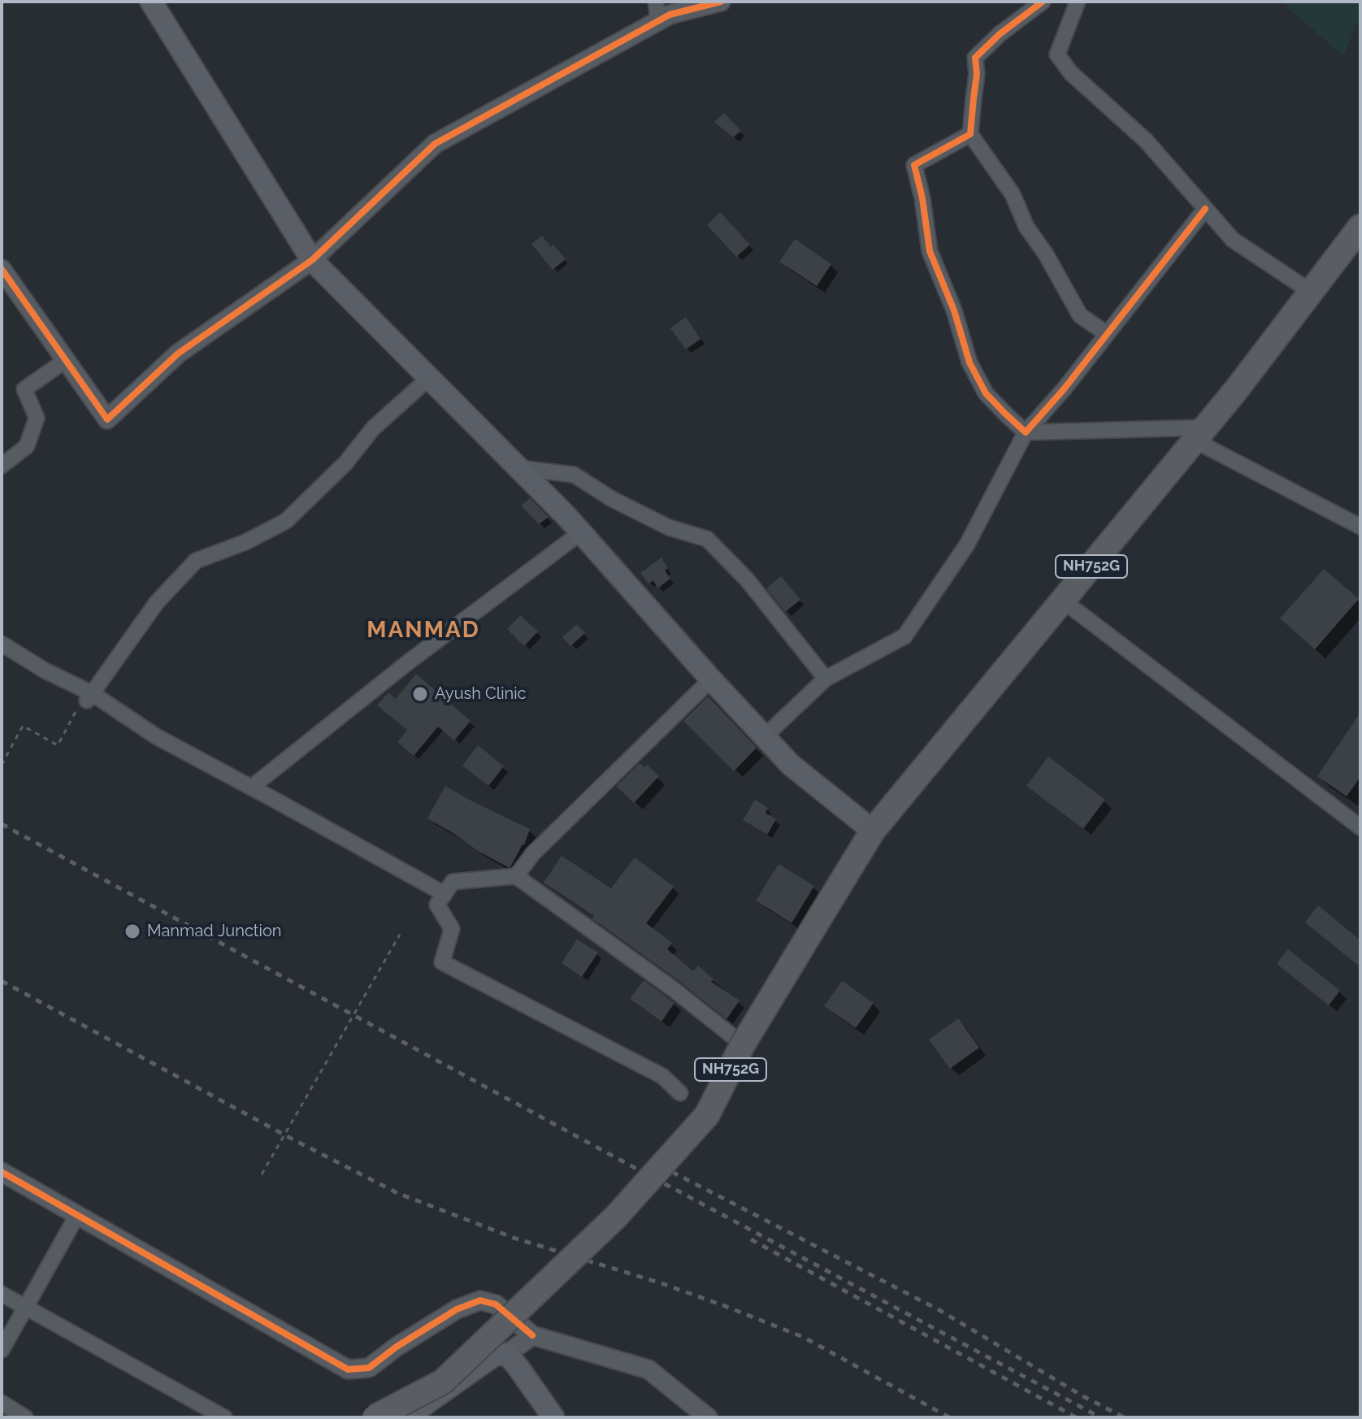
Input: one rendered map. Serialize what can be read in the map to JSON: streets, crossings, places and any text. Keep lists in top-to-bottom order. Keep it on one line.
{"streets":{"highway":["NH752G"]},"districts":["MANMAD"],"places":["Ayush Clinic","Manmad Junction"]}
